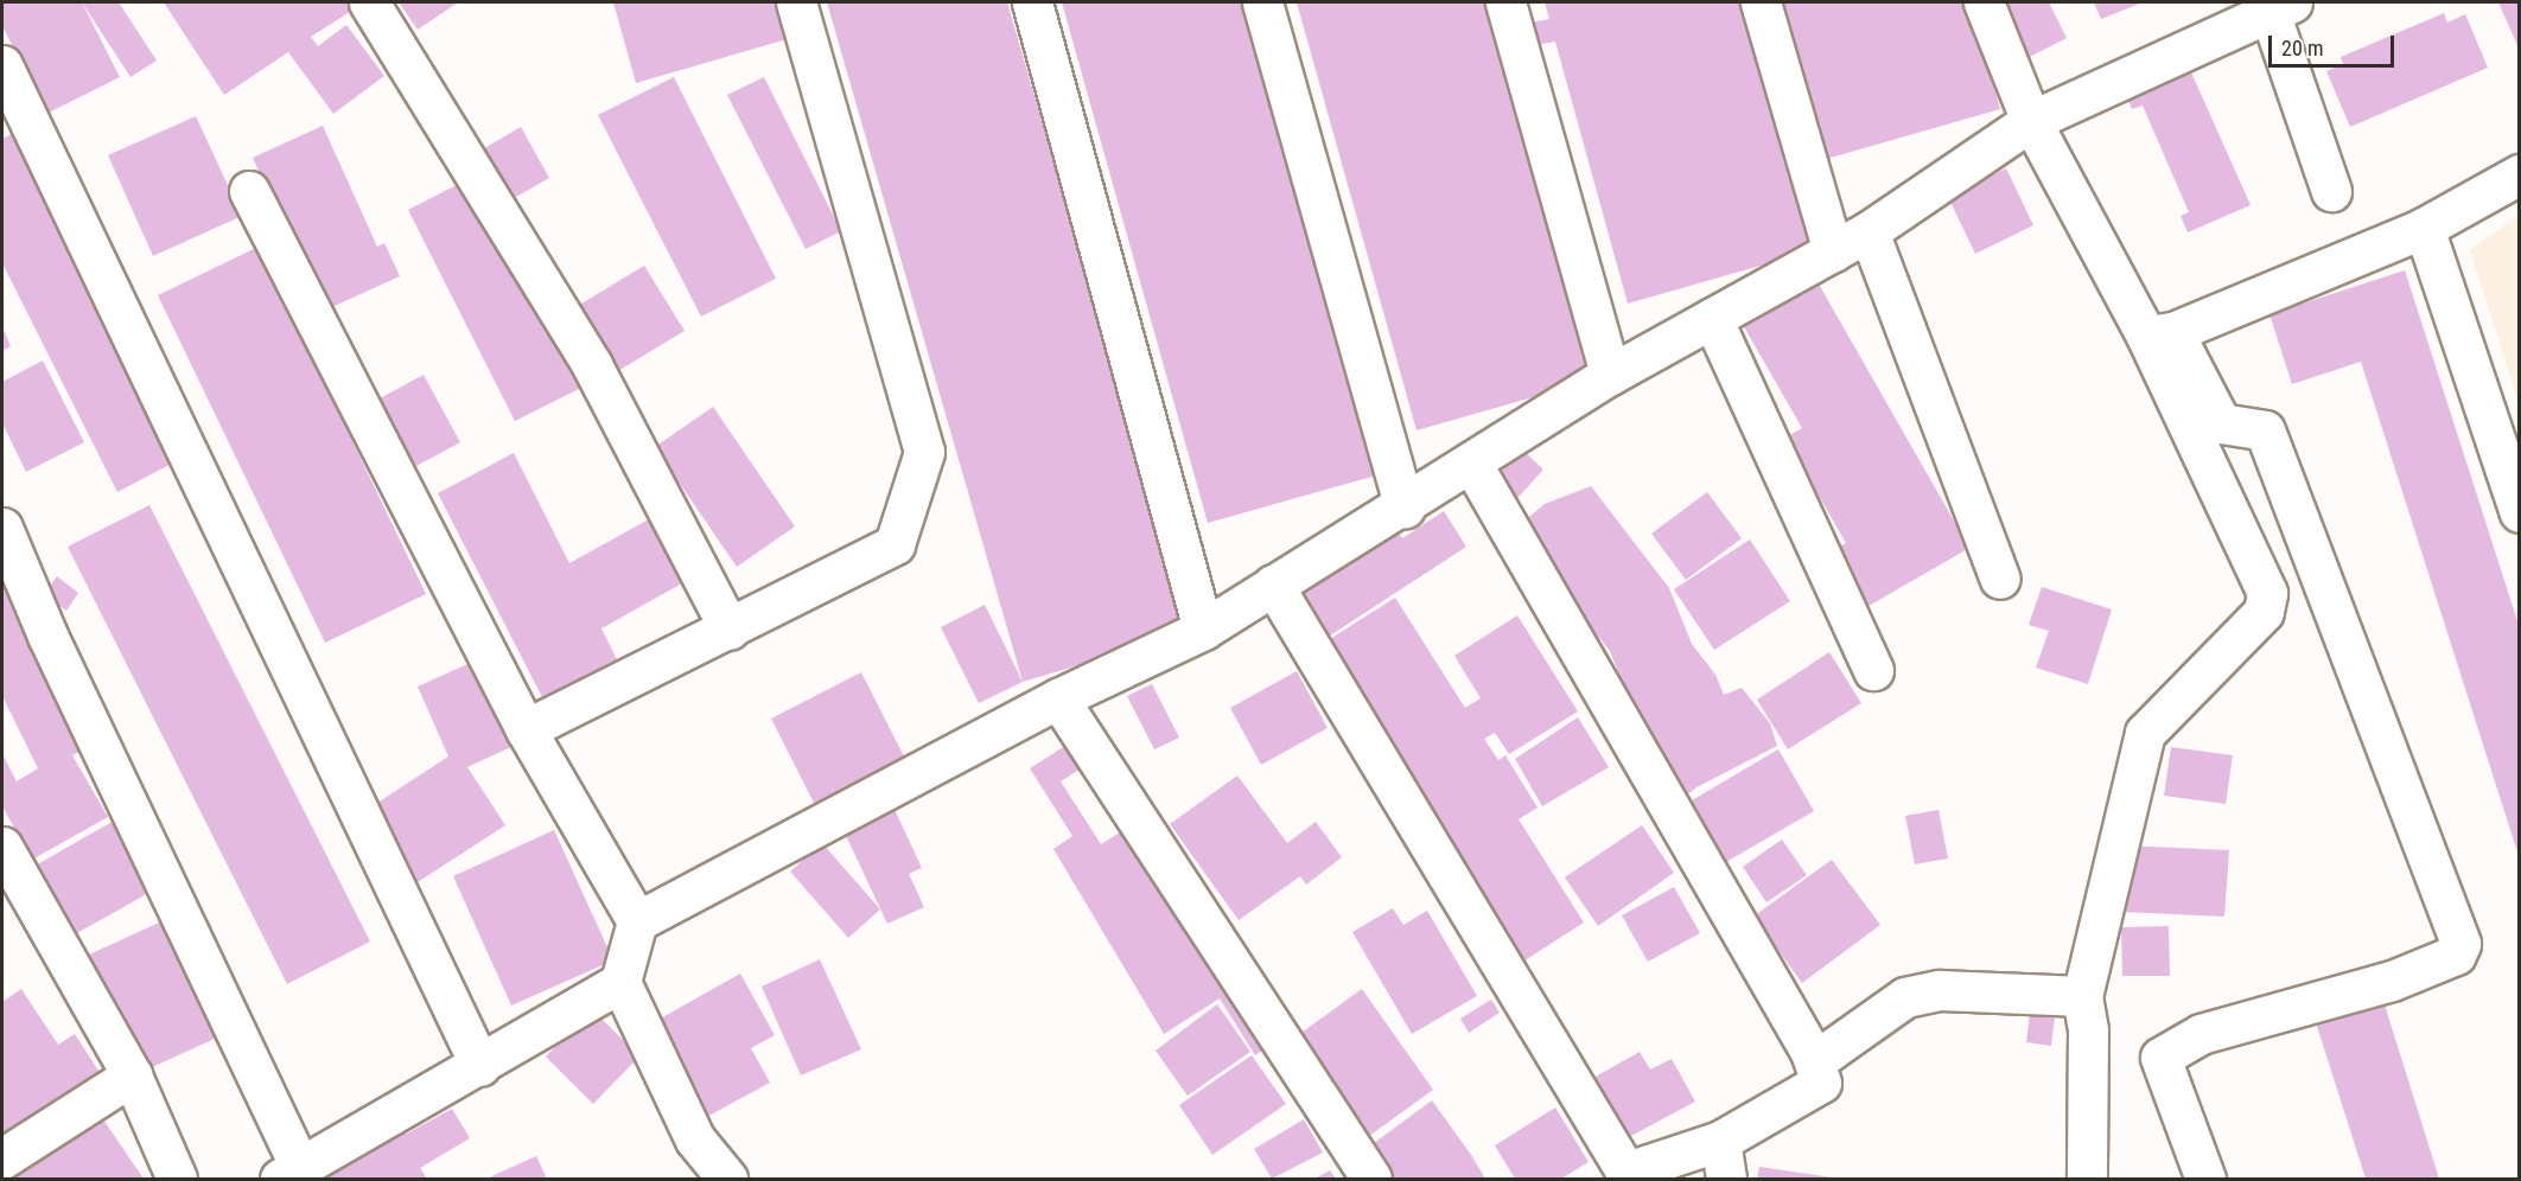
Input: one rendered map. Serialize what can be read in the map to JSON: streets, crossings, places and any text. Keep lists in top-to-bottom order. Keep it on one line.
{"scale_bar":"20 m"}
